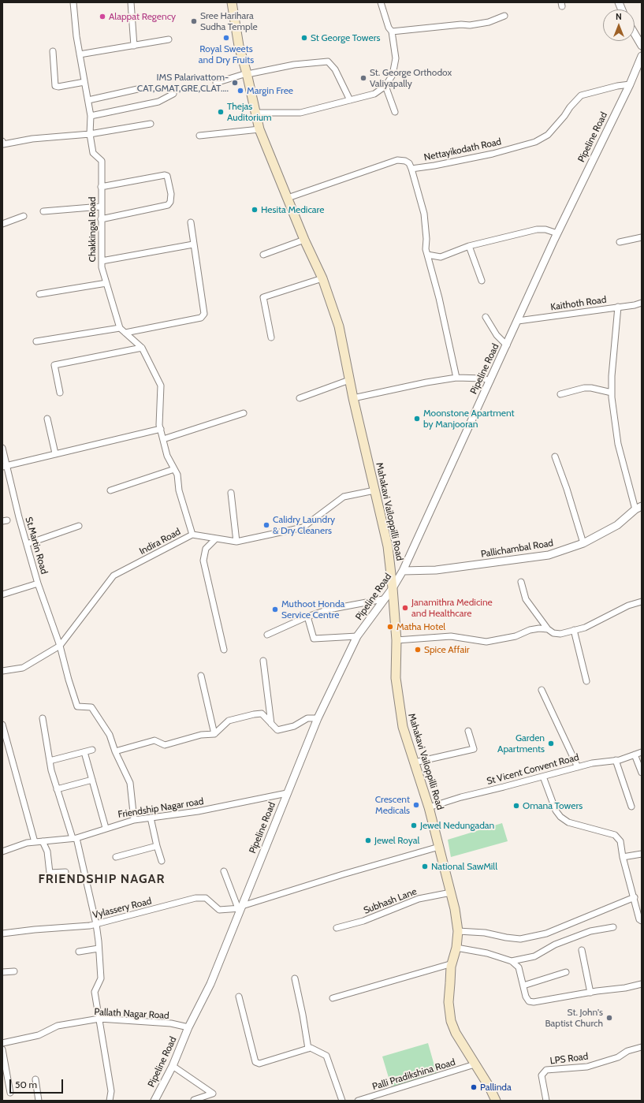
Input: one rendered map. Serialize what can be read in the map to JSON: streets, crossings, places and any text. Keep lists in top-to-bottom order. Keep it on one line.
{"streets":{"main road":["Mahakavi Vailoppilli Road"],"street":["Pipeline Road","Nettayikodath Road","Chakkingal Road","Kaithoth Road","Indira Road","St.Martin Road","Pallichambal Road","St Vicent Convent Road","Friendship Nagar road","Subhash Lane","Vylassery Road","Pallath Nagar Road","LPS Road","Palli Pradikshina Road"]},"crossings":[["Pipeline Road","Nettayikodath Road"],["Pipeline Road","Kaithoth Road"],["Pipeline Road","Mahakavi Vailoppilli Road"],["Pipeline Road","Pallichambal Road"],["Pipeline Road","Friendship Nagar road"],["Pipeline Road","Vylassery Road"],["Pipeline Road","Pallath Nagar Road"],["Mahakavi Vailoppilli Road","Indira Road"],["Mahakavi Vailoppilli Road","St Vicent Convent Road"],["Mahakavi Vailoppilli Road","Subhash Lane"],["Mahakavi Vailoppilli Road","Vylassery Road"],["Mahakavi Vailoppilli Road","Palli Pradikshina Road"],["Indira Road","St.Martin Road"]],"districts":["FRIENDSHIP NAGAR"],"places":["Alappat Regency","Sree Harihara Sudha Temple","Royal Sweets and Dry Fruits","St George Towers","St. George Orthodox Valiyapally","IMS Palarivattom- CAT,GMAT,GRE,CLAT....","Margin Free","Thejas Auditorium","Hesita Medicare","Moonstone Apartment by Manjooran","Calidry Laundry & Dry Cleaners","Janamithra Medicine and Healthcare","Muthoot Honda Service Centre","Matha Hotel","Spice Affair","Garden Apartments","Crescent Medicals","Omana Towers","Jewel Nedungadan","Jewel Royal","National SawMill","St. John's Baptist Church","Pallinda"],"scale_bar":"50 m","north":"top"}
